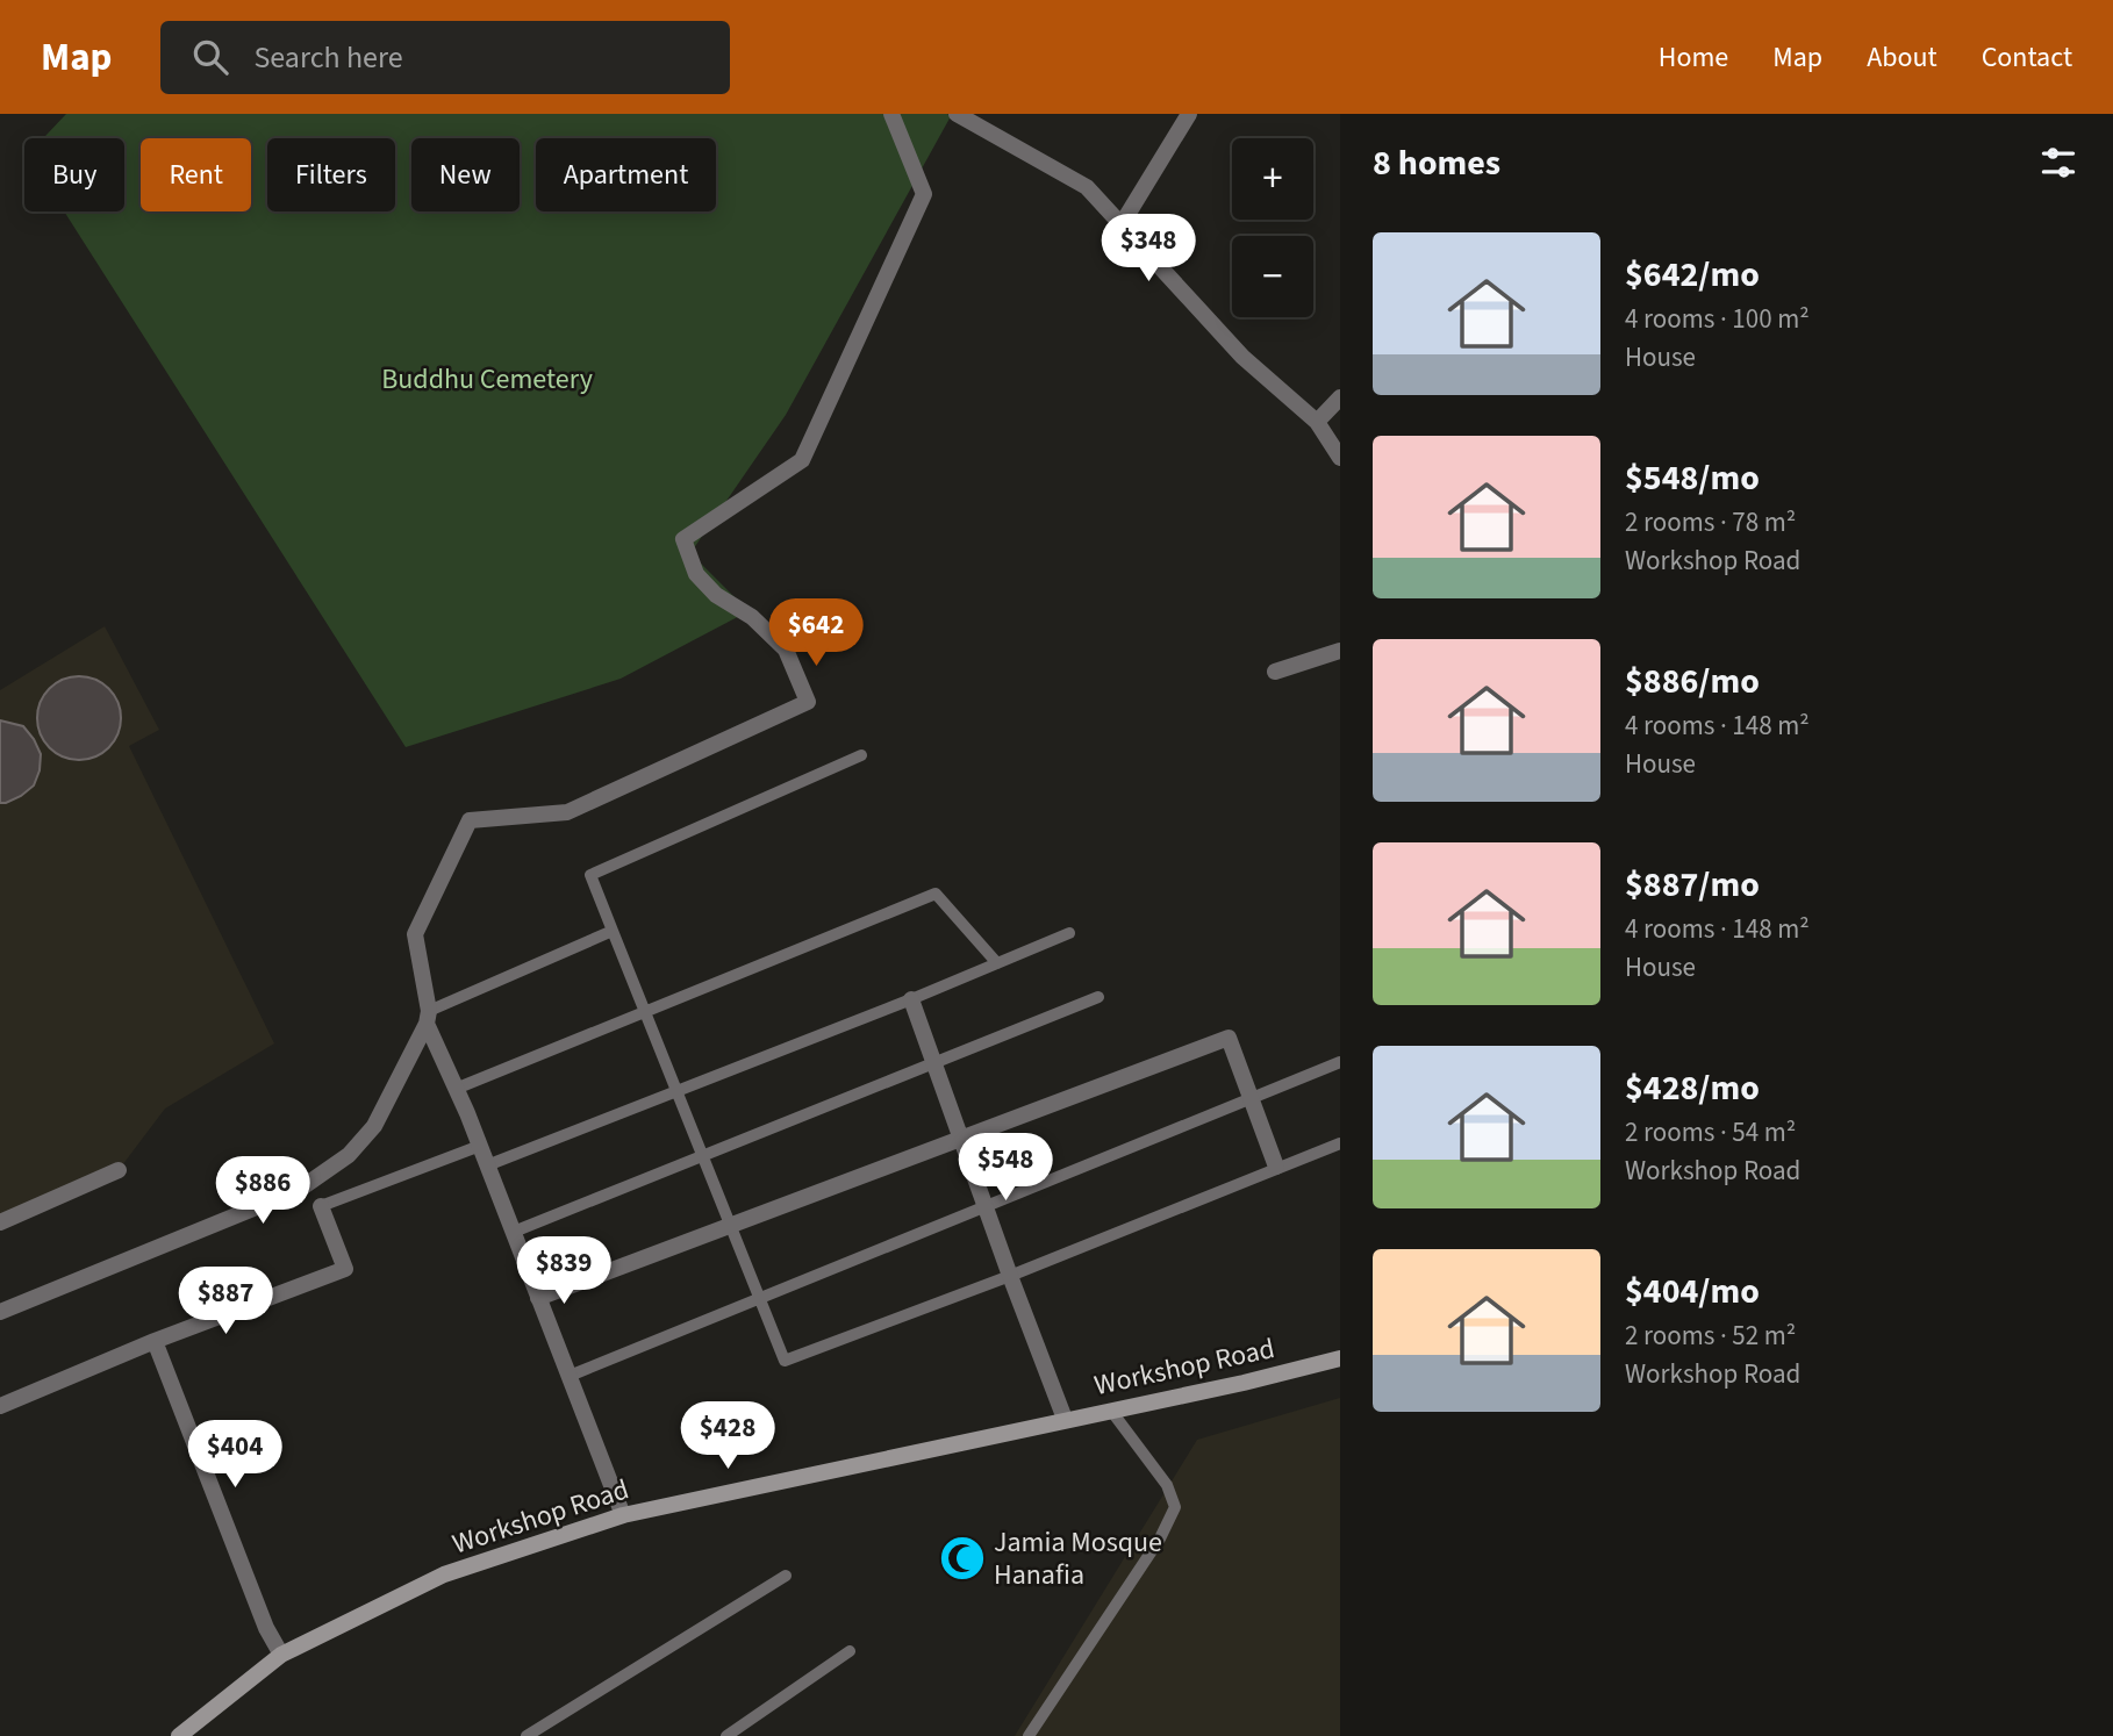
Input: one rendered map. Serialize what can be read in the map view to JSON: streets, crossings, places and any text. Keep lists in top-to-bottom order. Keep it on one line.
{"streets":{"main road":["Workshop Road"]},"parks":["Buddhu Cemetery"],"places":{"mosque":["Jamia Mosque Hanafia"]},"page":{"header":"Map","search":"Search here","nav":["Home","Map","About","Contact"],"heading":"8 homes","map_buttons":["+","−"],"chip":["Buy","Rent","Filters","New","Apartment"],"list":[{"name":"$642/mo","note":"4 rooms · 100 m² · House"},{"name":"$548/mo","note":"2 rooms · 78 m² · Workshop Road"},{"name":"$886/mo","note":"4 rooms · 148 m² · House"},{"name":"$887/mo","note":"4 rooms · 148 m² · House"},{"name":"$428/mo","note":"2 rooms · 54 m² · Workshop Road"},{"name":"$404/mo","note":"2 rooms · 52 m² · Workshop Road"}],"price":["$348","$642","$548","$886","$839","$887","$428","$404"]}}
